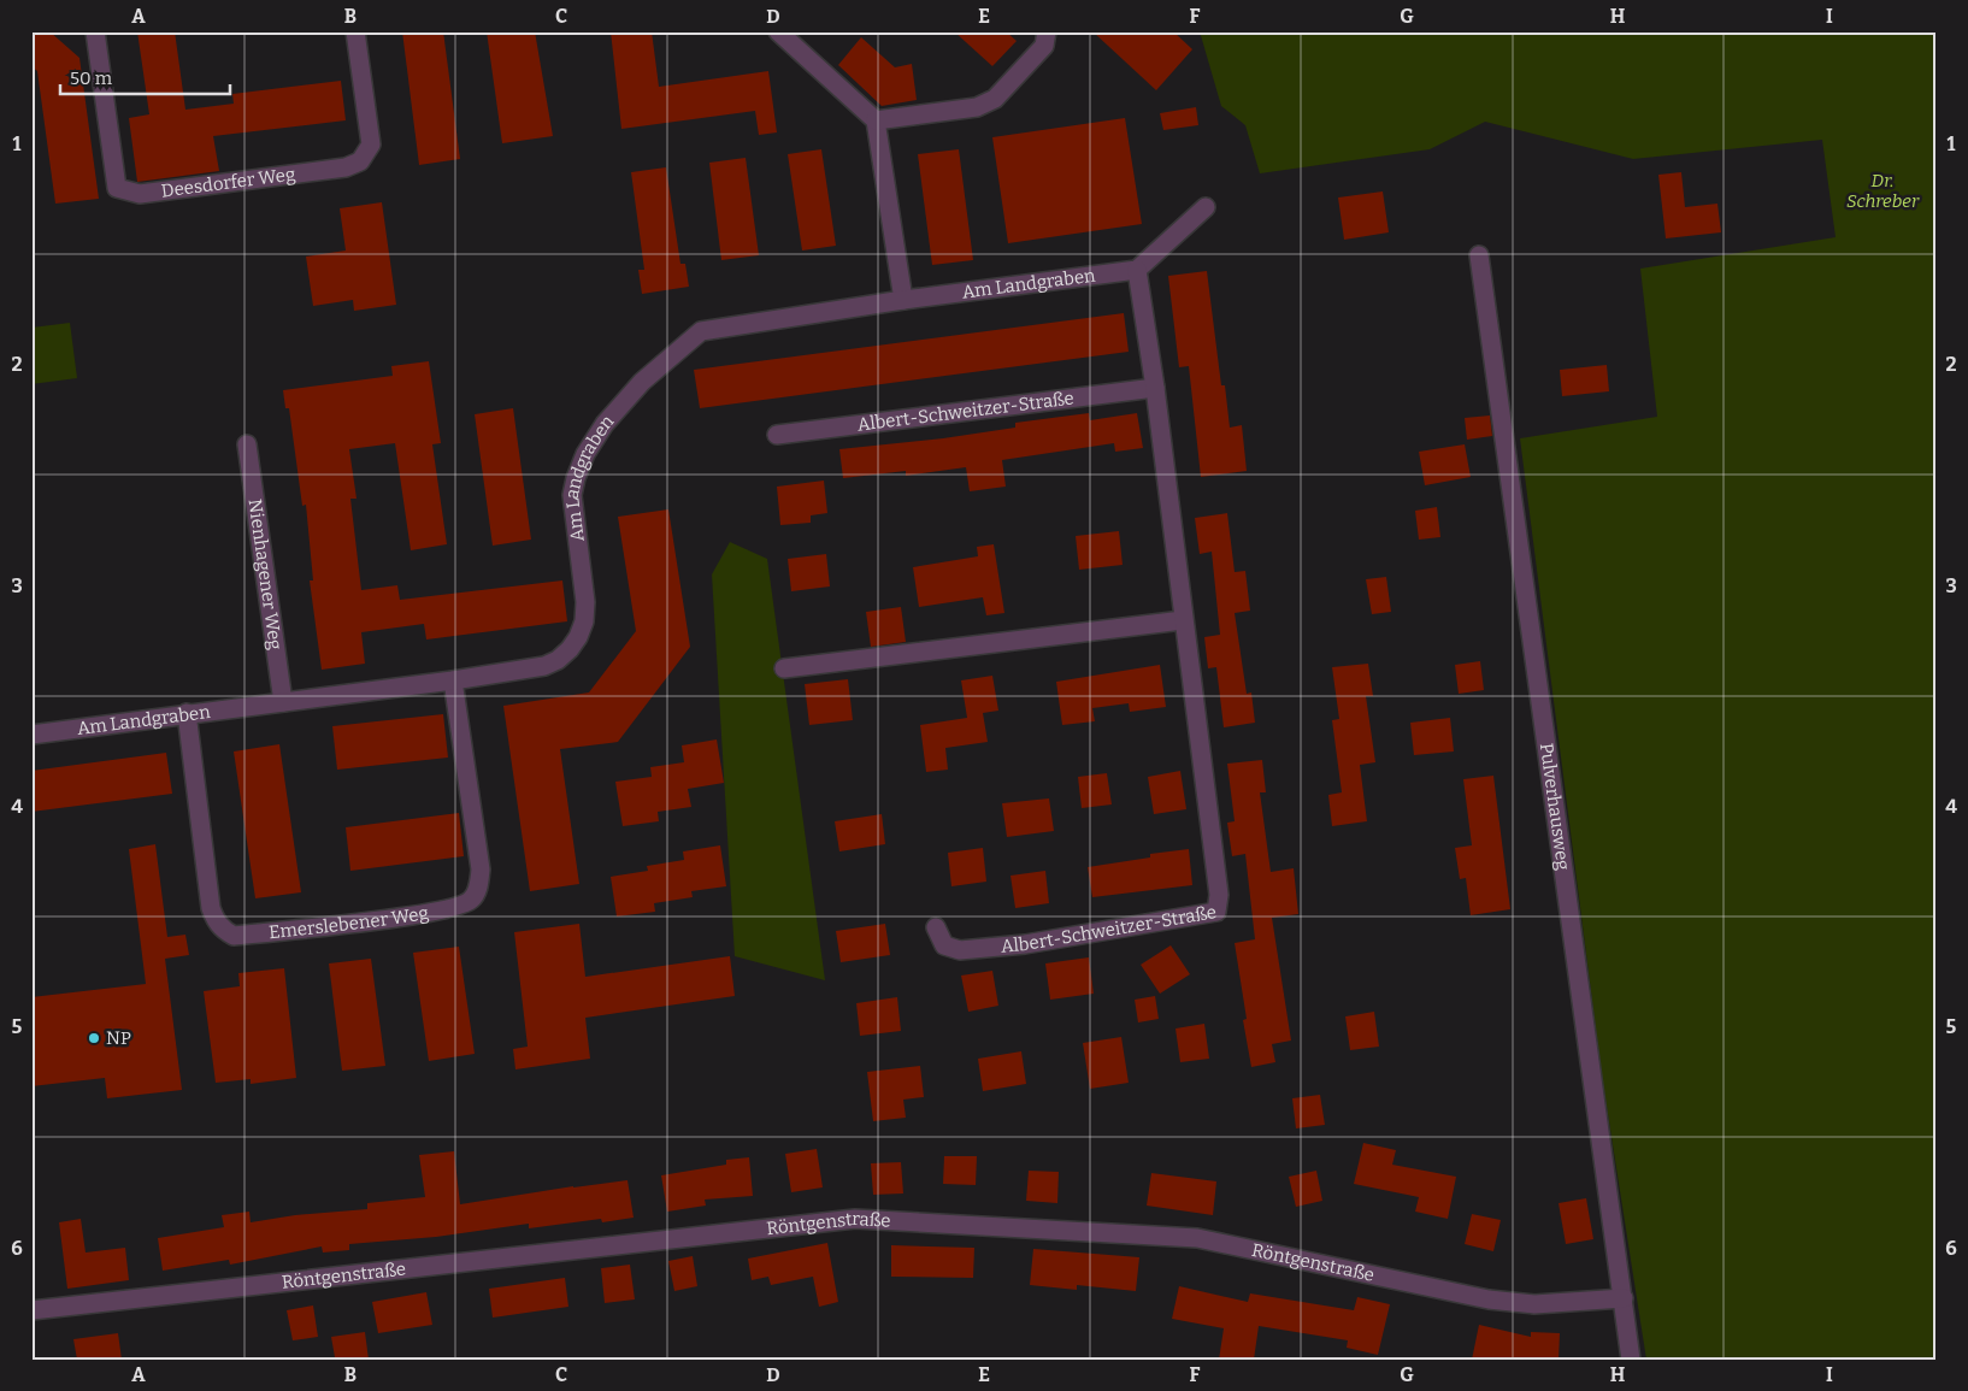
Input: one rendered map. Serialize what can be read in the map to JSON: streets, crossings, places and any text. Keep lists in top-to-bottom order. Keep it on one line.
{"streets":{"street":["Deesdorfer Weg","Am Landgraben","Albert-Schweitzer-Straße","Nienhagener Weg","Pulverhausweg","Emerslebener Weg","Röntgenstraße"]},"crossings":[["Am Landgraben","Albert-Schweitzer-Straße"],["Am Landgraben","Nienhagener Weg"],["Am Landgraben","Emerslebener Weg"],["Pulverhausweg","Röntgenstraße"]],"parks":["Dr. Schreber"],"places":["NP"],"scale_bar":"50 m","grid":{"columns":["A","B","C","D","E","F","G","H","I"],"rows":["1","2","3","4","5","6"]}}
